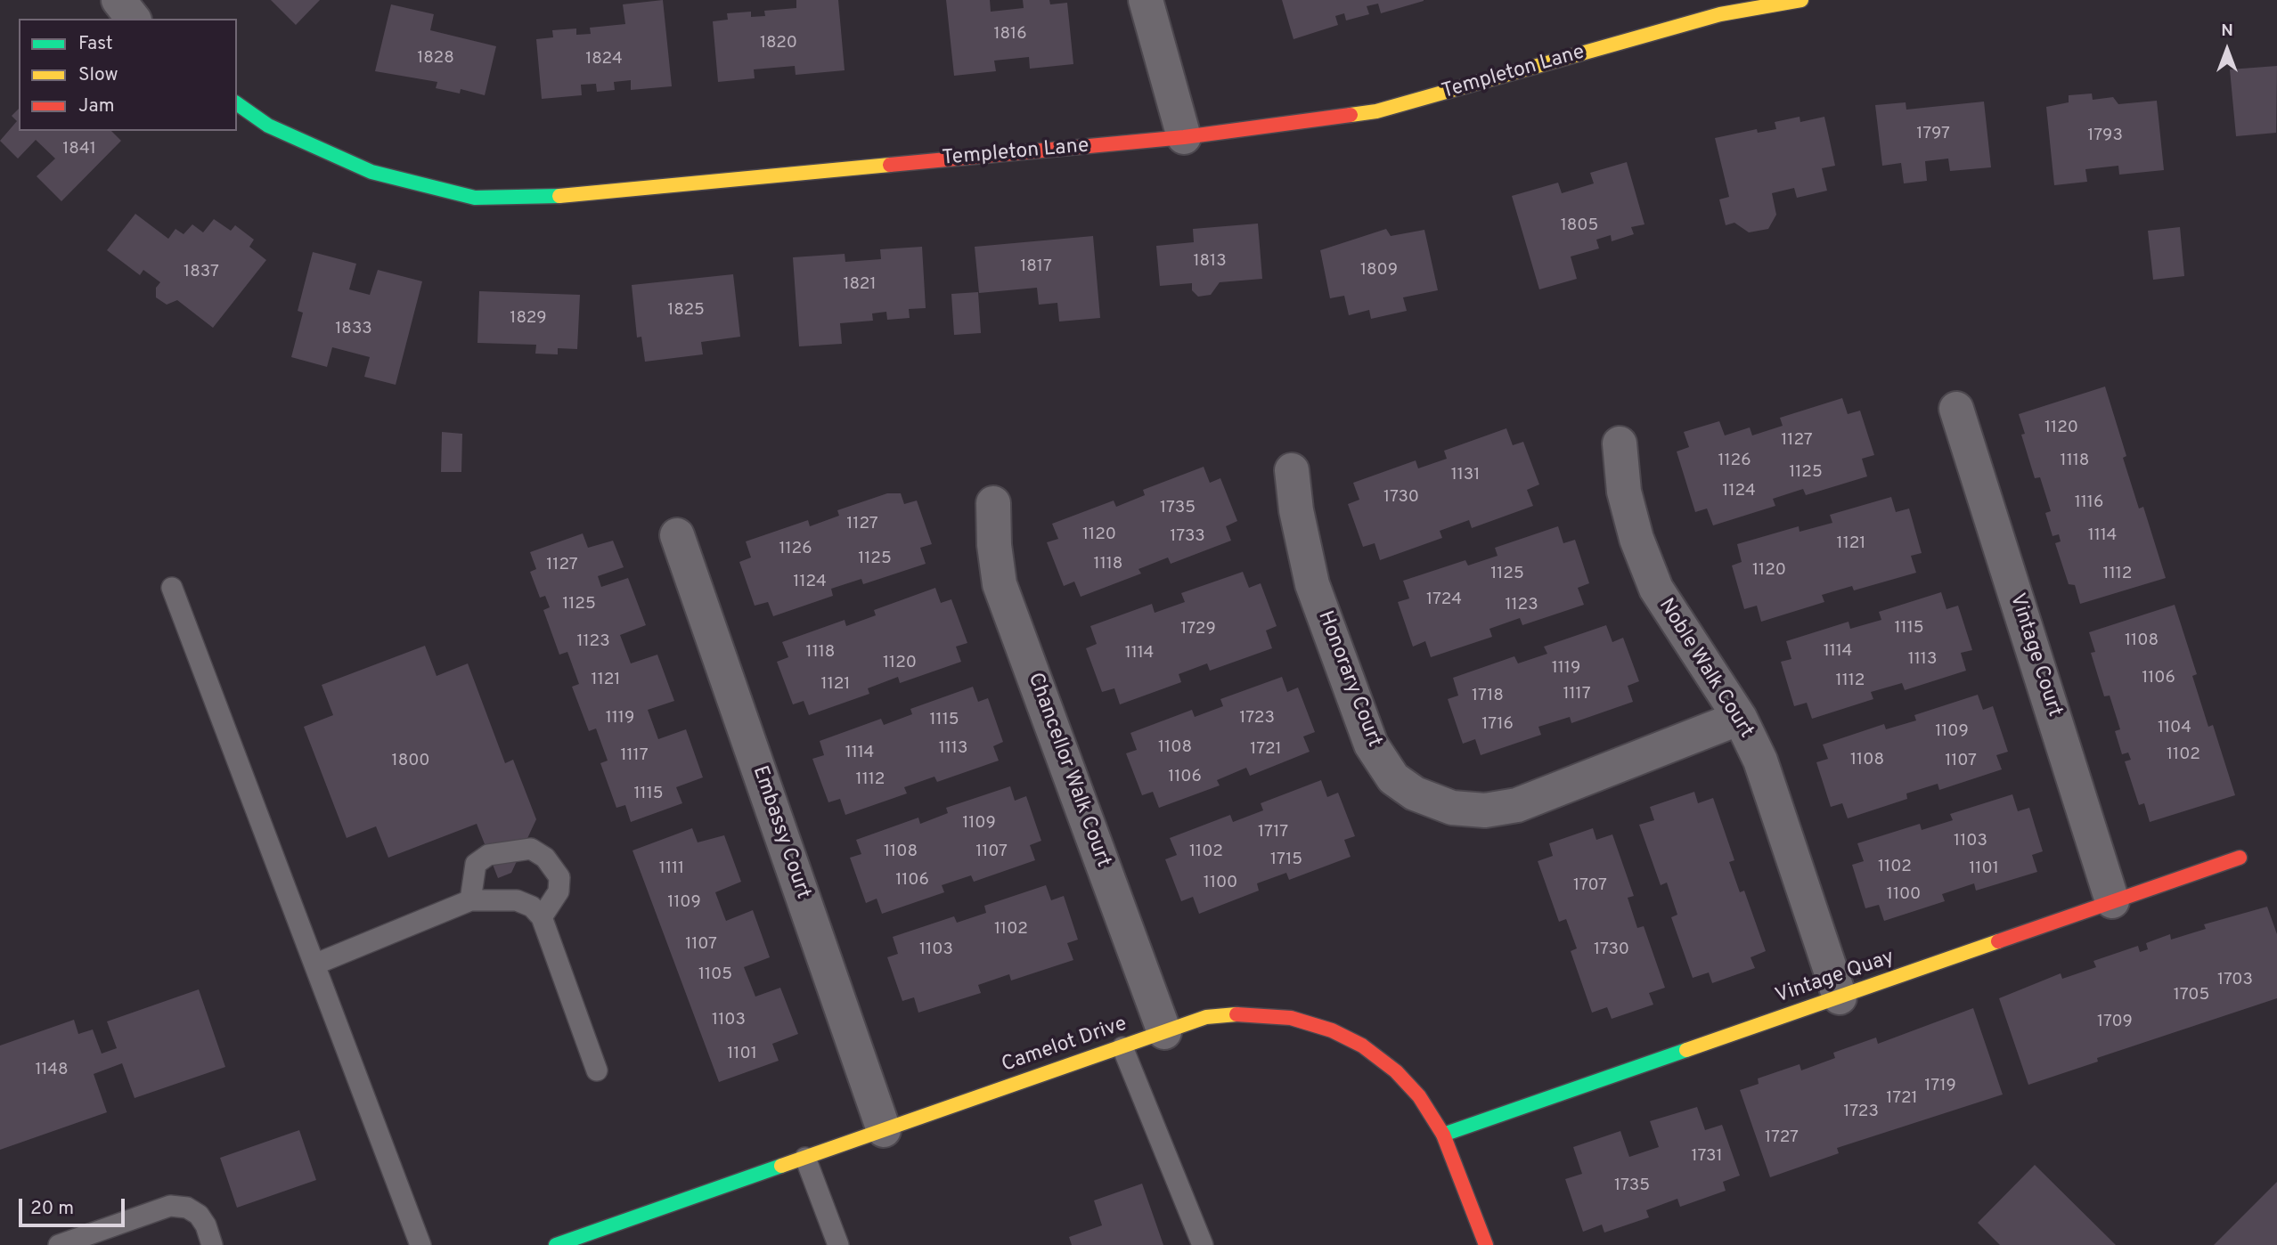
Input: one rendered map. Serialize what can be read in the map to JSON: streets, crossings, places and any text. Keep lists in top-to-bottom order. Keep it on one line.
{"streets":{"street":["Templeton Lane","Vintage Court","Noble Walk Court","Honorary Court","Chancellor Walk Court","Embassy Court","Vintage Quay","Camelot Drive"]},"crossings":[["Vintage Court","Vintage Quay"],["Noble Walk Court","Honorary Court"],["Noble Walk Court","Vintage Quay"],["Chancellor Walk Court","Camelot Drive"],["Embassy Court","Camelot Drive"],["Vintage Quay","Camelot Drive"]],"house_numbers":["1816","1820","1828","1824","1797","1793","1841","1805","1813","1817","1809","1837","1821","1825","1829","1833","1120","1127","1126","1118","1125","1131","1124","1730","1116","1735","1127","1120","1114","1733","1121","1126","1125","1118","1127","1120","1125","1112","1124","1724","1125","1123","1115","1729","1108","1123","1114","1118","1114","1113","1120","1119","1106","1121","1112","1121","1117","1718","1119","1723","1115","1716","1104","1109","1108","1113","1721","1114","1102","1117","1108","1800","1107","1106","1112","1115","1109","1717","1103","1108","1107","1102","1715","1102","1111","1101","1106","1100","1707","1100","1109","1102","1107","1103","1730","1105","1703","1705","1103","1709","1101","1148","1719","1721","1723","1727","1731","1735"],"legend":["Fast","Slow","Jam"],"scale_bar":"20 m","north":"top"}
